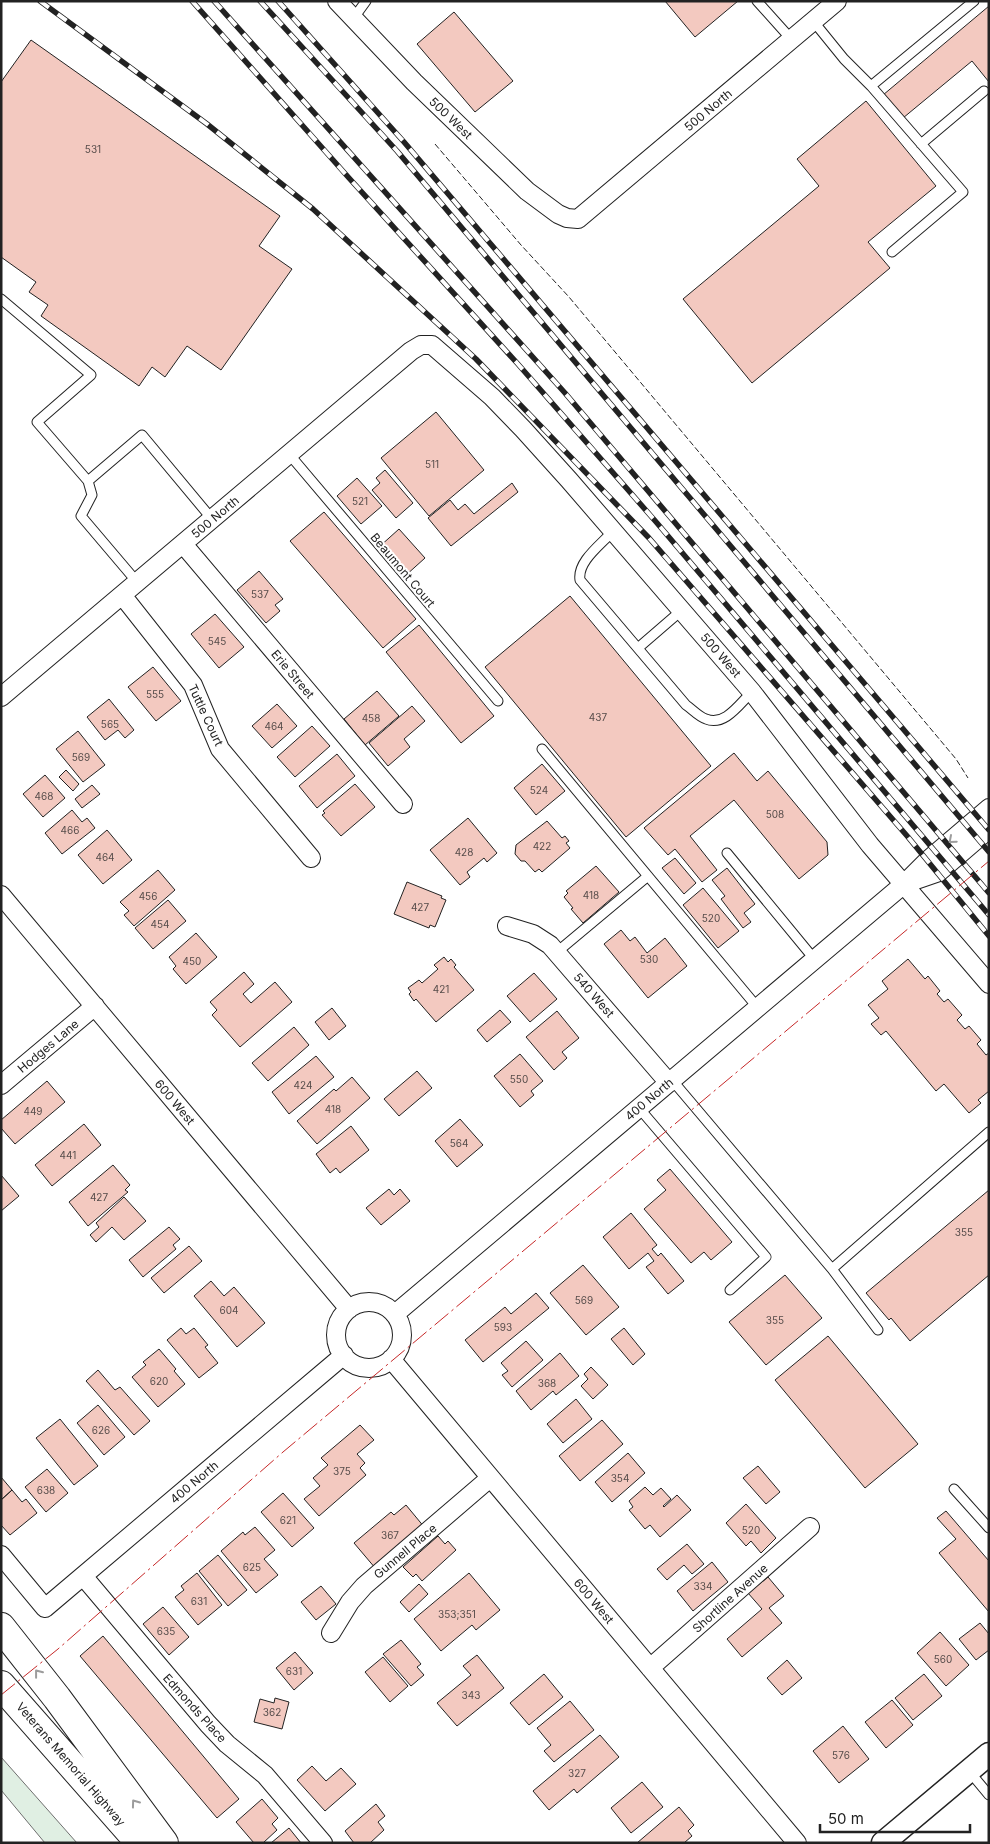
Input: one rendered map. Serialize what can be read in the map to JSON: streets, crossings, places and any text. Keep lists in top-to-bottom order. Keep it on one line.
{"streets":{"highway":["Veterans Memorial Highway"],"street":["500 North","500 West","Erie Street","Tuttle Court","540 West","Hodges Lane","400 North","600 West","Gunnell Place","Shortline Avenue","Edmonds Place"],"lane":["Beaumont Court"]},"crossings":[["500 North","500 West"],["500 North","Beaumont Court"],["500 North","Erie Street"],["500 North","Tuttle Court"],["500 West","400 North"],["540 West","400 North"],["Hodges Lane","600 West"],["400 North","600 West"],["400 North","Edmonds Place"],["600 West","Gunnell Place"],["600 West","Shortline Avenue"]],"house_numbers":["531","511","521","537","545","555","437","458","565","464","569","524","468","508","466","422","428","464","418","456","427","520","454","530","450","421","550","424","418","449","564","441","427","355","569","604","355","593","620","368","626","375","354","638","621","520","367","625","334","631","353;351","635","560","631","343","362","576","327"],"scale_bar":"50 m"}
